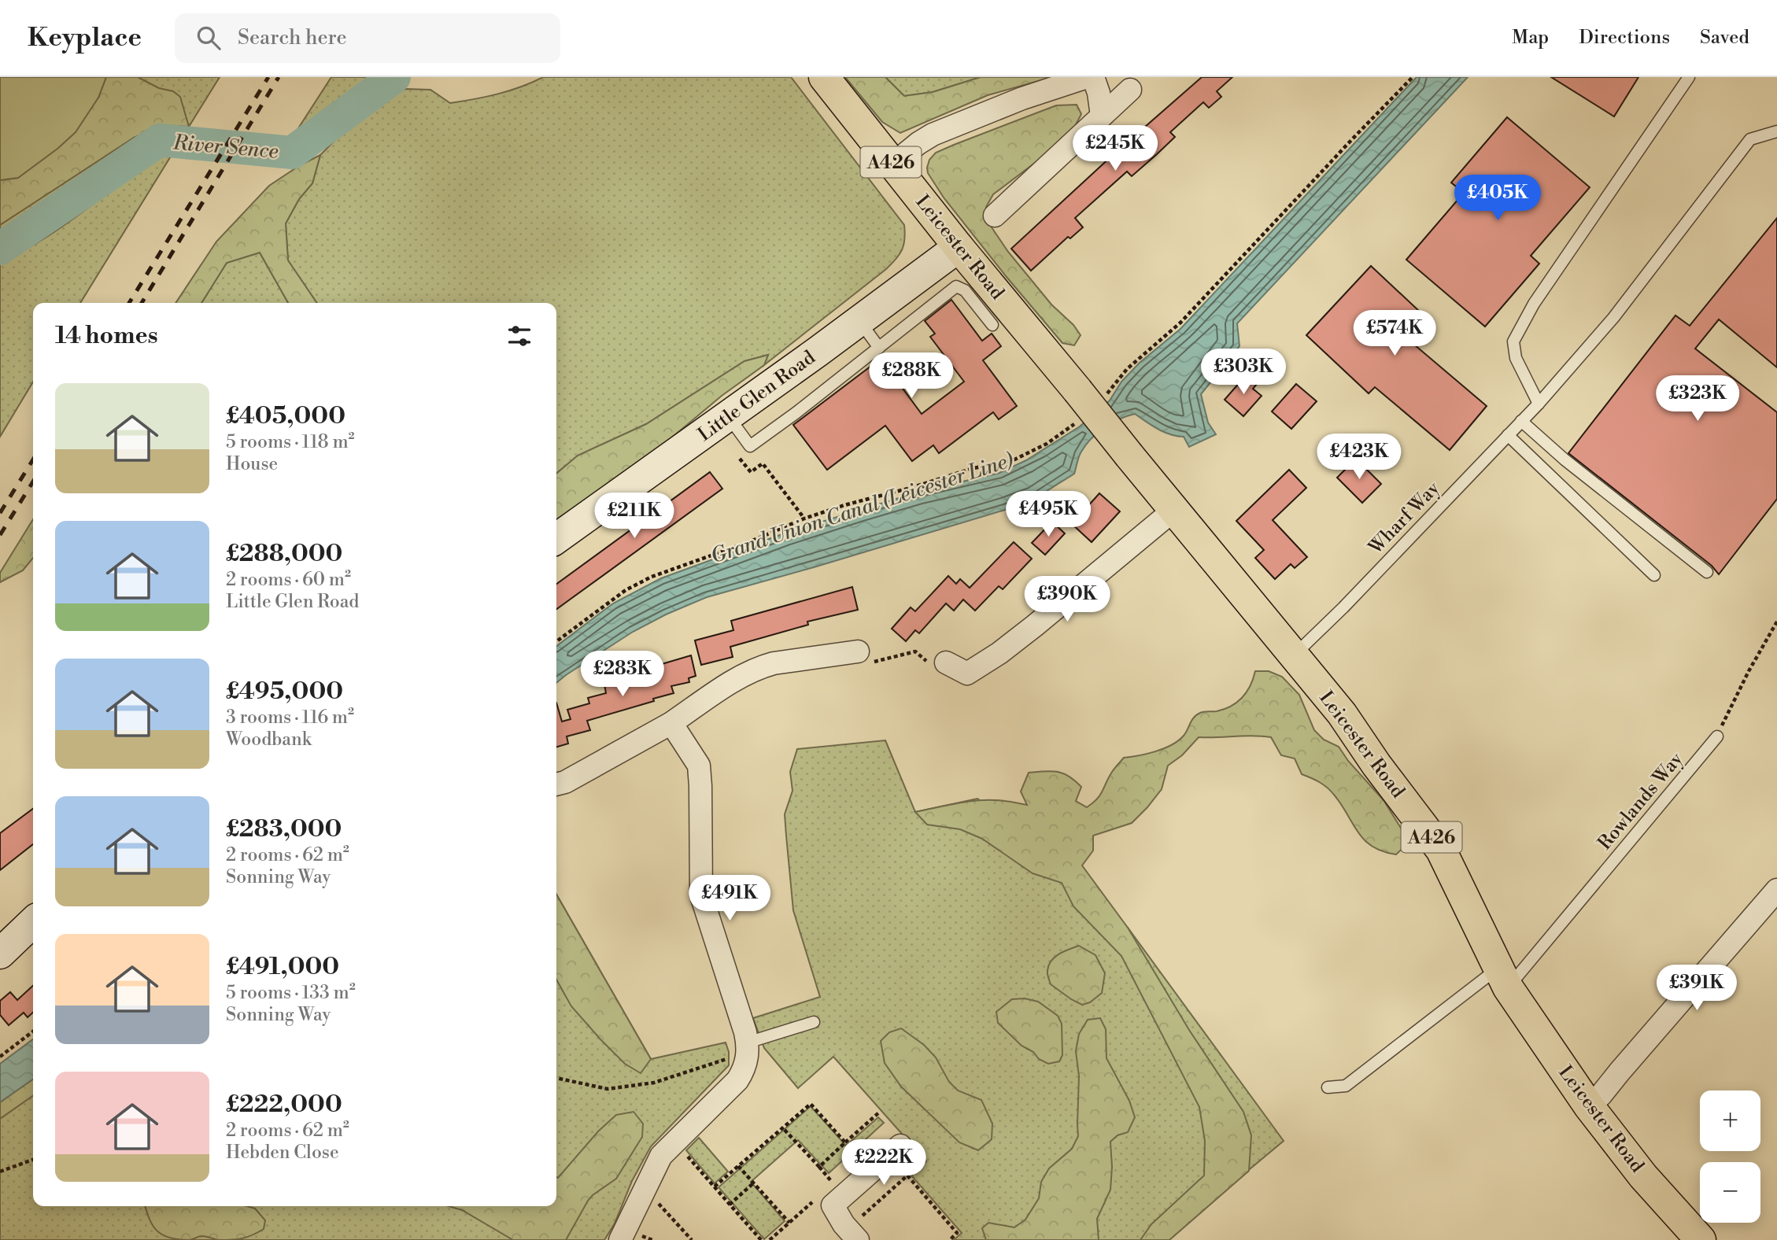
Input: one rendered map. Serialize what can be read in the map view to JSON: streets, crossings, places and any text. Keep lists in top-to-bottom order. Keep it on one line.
{"streets":{"main road":["A426","Leicester Road","Little Glen Road"],"lane":["Wharf Way","Rowlands Way"]},"crossings":[["Leicester Road","Little Glen Road"],["Leicester Road","Wharf Way"],["Leicester Road","Rowlands Way"]],"water":["River Sence","Grand Union Canal (Leicester Line)"],"page":{"header":"Keyplace","search":"Search here","nav":["Map","Directions","Saved"],"price":["£245K","£405K","£574K","£303K","£288K","£323K","£423K","£495K","£211K","£390K","£283K","£491K","£391K","£222K"],"heading":"14 homes","list":[{"name":"£405,000","note":"5 rooms · 118 m² · House"},{"name":"£288,000","note":"2 rooms · 60 m² · Little Glen Road"},{"name":"£495,000","note":"3 rooms · 116 m² · Woodbank"},{"name":"£283,000","note":"2 rooms · 62 m² · Sonning Way"},{"name":"£491,000","note":"5 rooms · 133 m² · Sonning Way"},{"name":"£222,000","note":"2 rooms · 62 m² · Hebden Close"}],"map_buttons":["+","−"]}}
